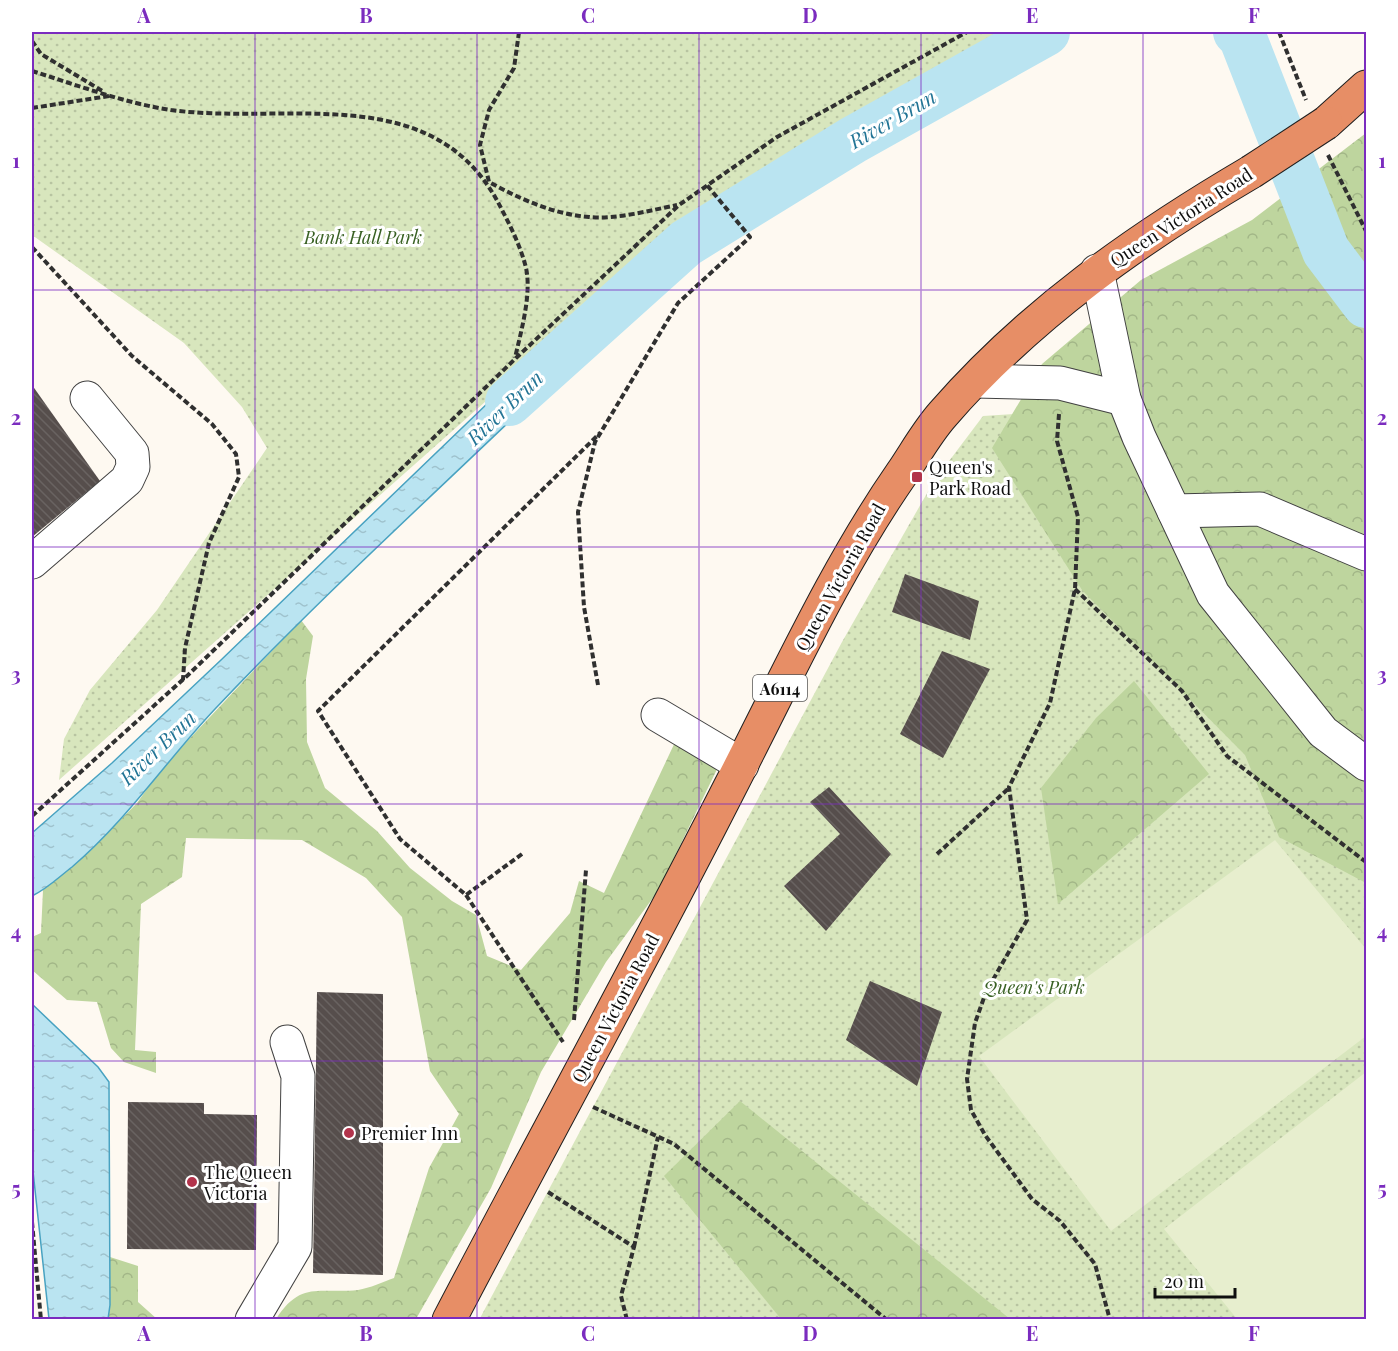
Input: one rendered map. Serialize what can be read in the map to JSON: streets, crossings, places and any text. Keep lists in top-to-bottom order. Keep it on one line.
{"streets":{"highway":["Queen Victoria Road","A6114"]},"water":["River Brun"],"parks":["Bank Hall Park","Queen's Park"],"places":{"transit":["Queen's Park Road"],"other":["Premier Inn","The Queen Victoria"]},"scale_bar":"20 m","grid":{"columns":["A","B","C","D","E","F"],"rows":["1","2","3","4","5"]}}
